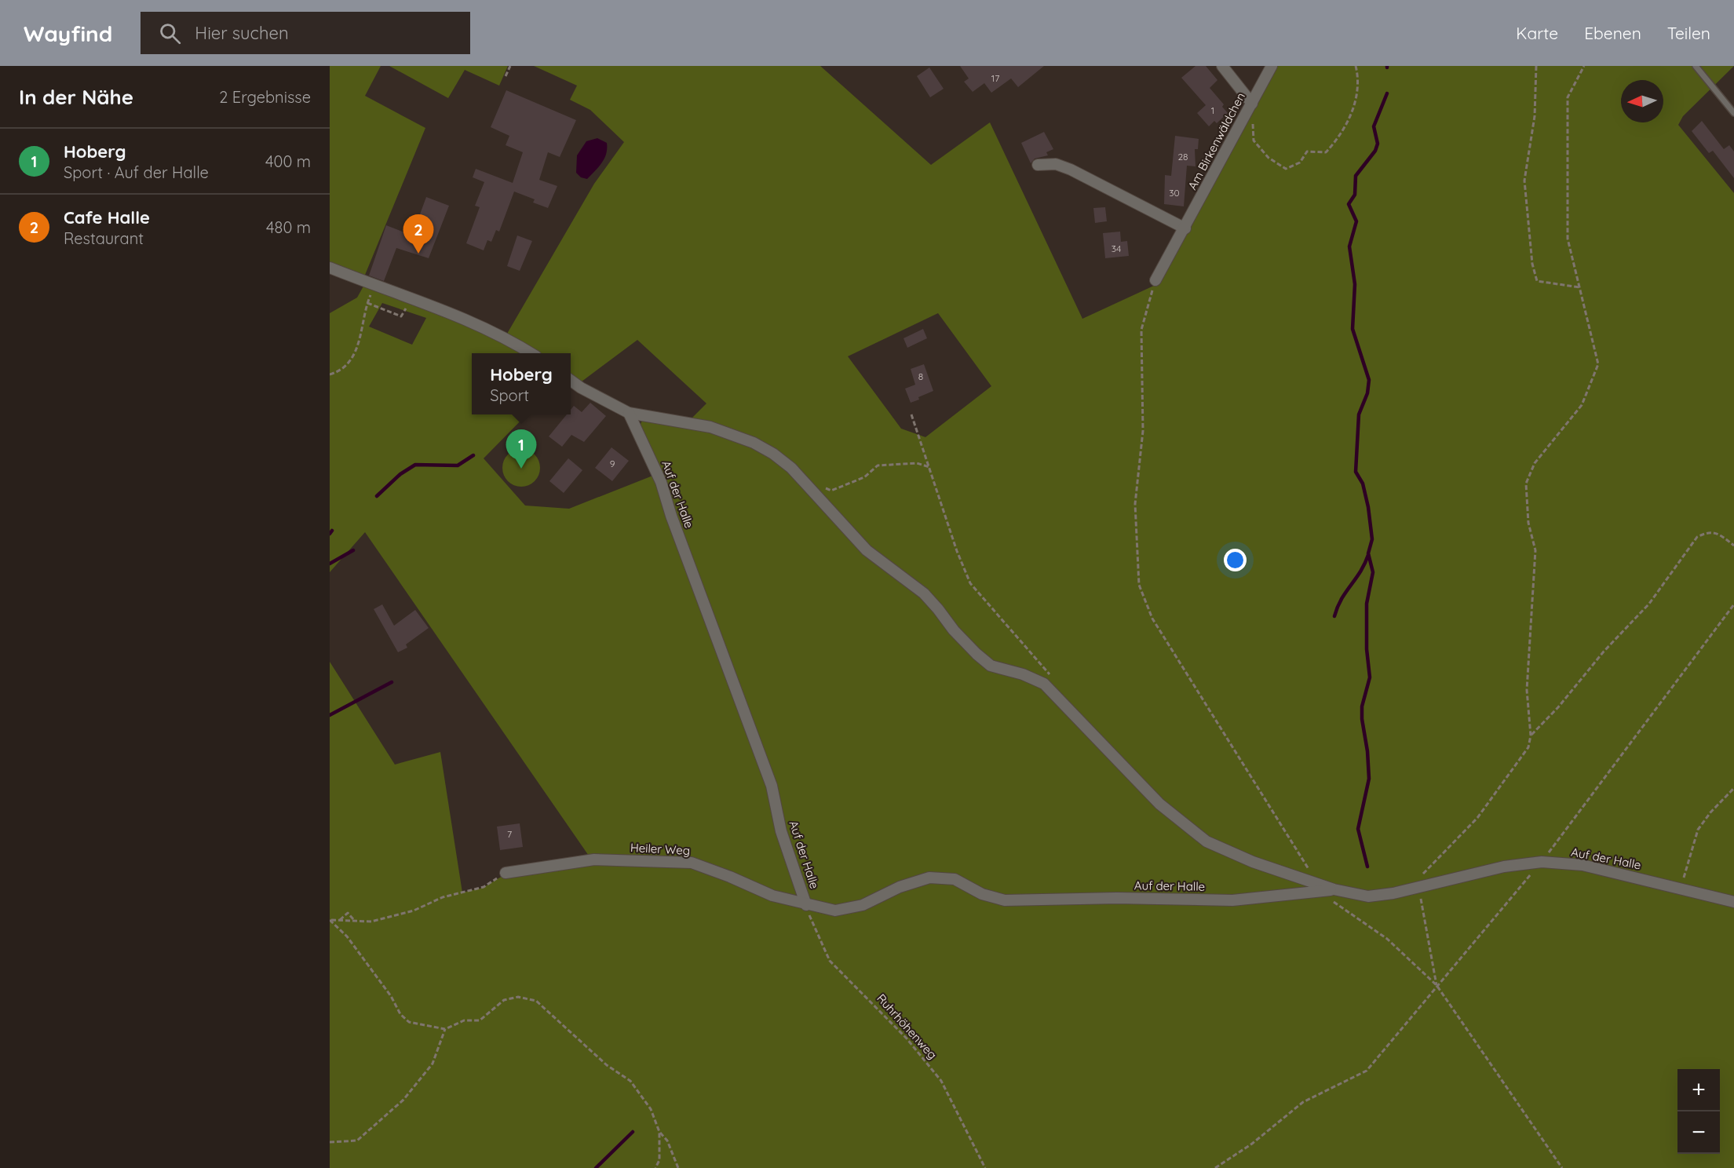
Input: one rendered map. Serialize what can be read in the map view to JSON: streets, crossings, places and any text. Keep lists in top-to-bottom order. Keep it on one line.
{"streets":{"street":["Am Birkenwäldchen","Auf der Halle","Heiler Weg"],"path":["Ruhrhöhenweg"]},"crossings":[["Auf der Halle","Heiler Weg"],["Auf der Halle","Ruhrhöhenweg"],["Heiler Weg","Ruhrhöhenweg"]],"house_numbers":["17","1","28","30","34","8","9","7"],"north":"left","page":{"header":"Wayfind","search":"Hier suchen","nav":["Karte","Ebenen","Teilen"],"heading":["In der Nähe","2 Ergebnisse"],"list":[{"mark":"1","name":"Hoberg","note":"Sport · Auf der Halle","value":"400 m"},{"mark":"2","name":"Cafe Halle","note":"Restaurant","value":"480 m"}],"pins":["2","1"],"popup":["Hoberg","Sport"],"map_buttons":["+","−"]}}
